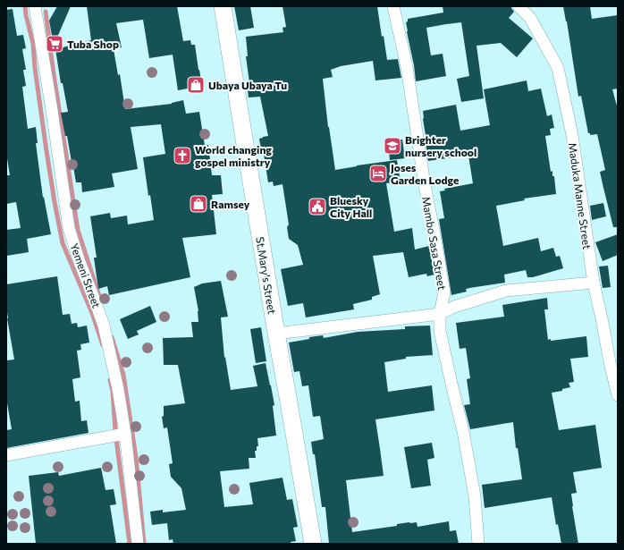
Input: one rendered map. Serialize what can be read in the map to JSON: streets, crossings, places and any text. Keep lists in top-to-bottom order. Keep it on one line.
{"streets":{"street":["Maduka Manne Street","Mambo Sasa Street","Yemeni Street","St.Mary's Street"]},"places":{"supermarket":["Tuba Shop"],"shop":["Ubaya Ubaya Tu","Ramsey"],"school or university":["Brighter nursery school"],"church":["World changing gospel ministry"],"hotel":["Joses Garden Lodge"],"public building":["Bluesky City Hall"]}}
